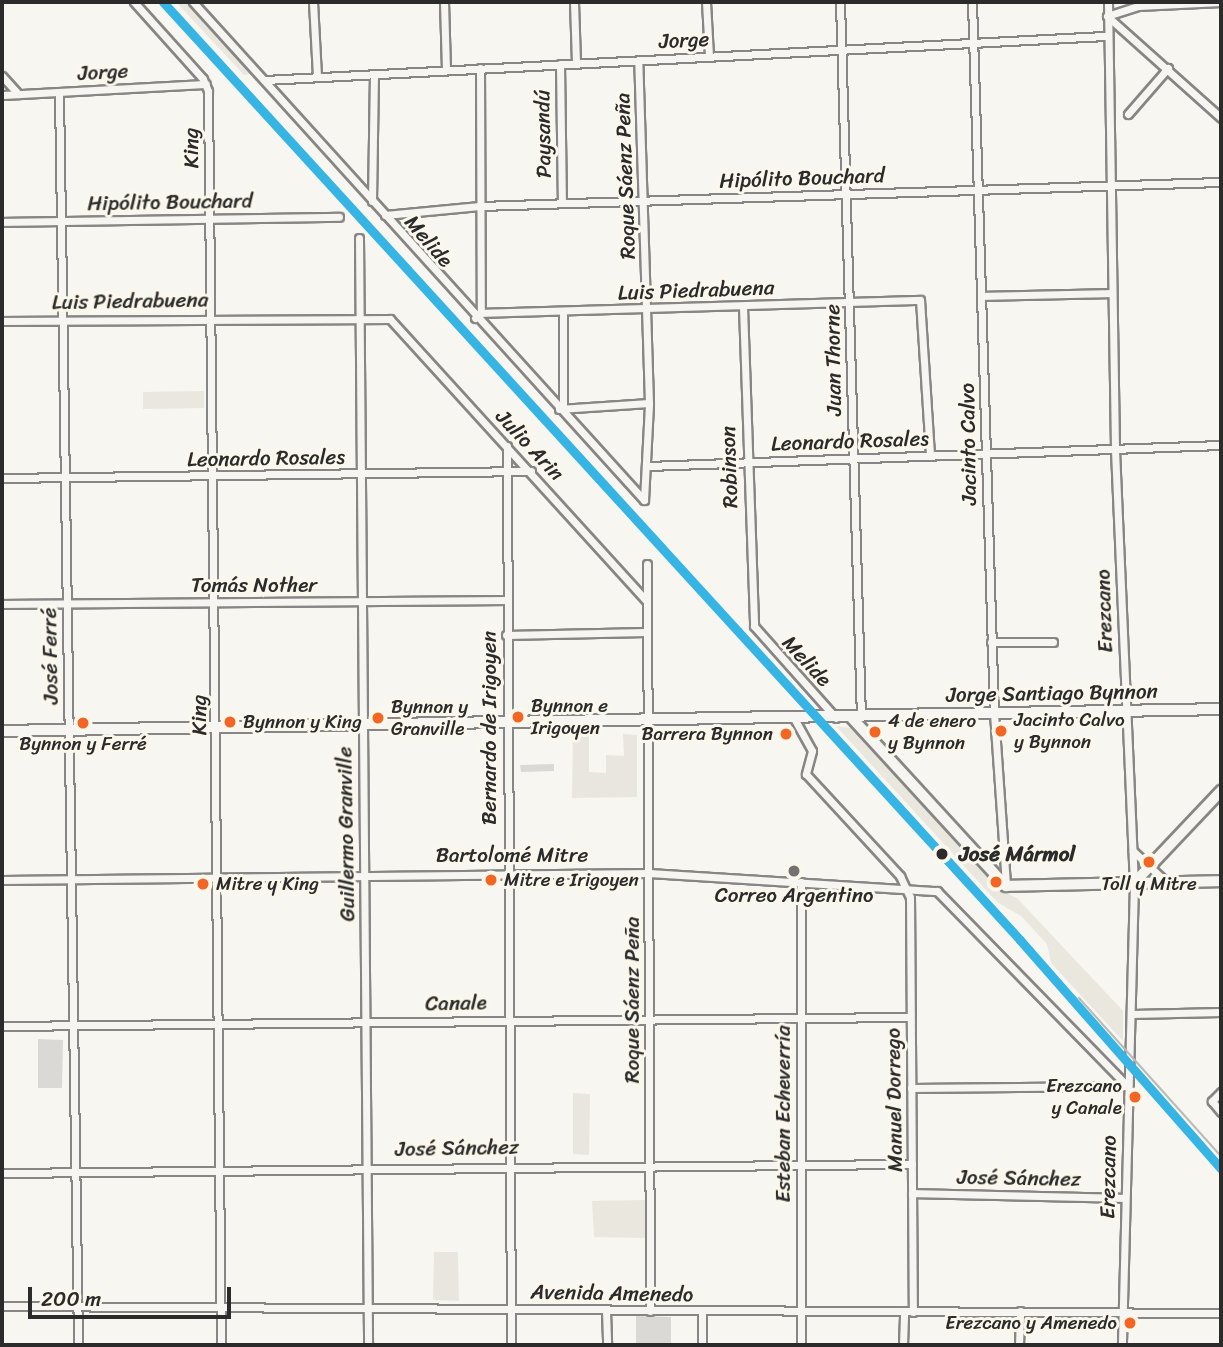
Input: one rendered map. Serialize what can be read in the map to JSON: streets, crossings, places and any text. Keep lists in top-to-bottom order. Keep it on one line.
{"streets":{"street":["Jorge","Paysandú","King","Roque Sáenz Peña","Hipólito Bouchard","Melide","Luis Piedrabuena","Juan Thorne","Leonardo Rosales","Jacinto Calvo","Julio Arin","Robinson","Tomás Nother","Erezcano","José Ferré","Jorge Santiago Bynnon","Bernardo de Irigoyen","Guillermo Granville","Bartolomé Mitre","Canale","Manuel Dorrego","Esteban Echeverría","José Sánchez","Avenida Amenedo"]},"crossings":[["Jorge","Paysandú"],["Jorge","King"],["Jorge","Roque Sáenz Peña"],["Jorge","Melide"],["Jorge","Juan Thorne"],["Jorge","Jacinto Calvo"],["Jorge","Erezcano"],["Jorge","José Ferré"],["Paysandú","Hipólito Bouchard"],["King","Hipólito Bouchard"],["King","Luis Piedrabuena"],["King","Leonardo Rosales"],["King","Tomás Nother"],["King","Jorge Santiago Bynnon"],["King","Bartolomé Mitre"],["King","Canale"],["King","José Sánchez"],["King","Avenida Amenedo"],["Roque Sáenz Peña","Hipólito Bouchard"],["Roque Sáenz Peña","Melide"],["Roque Sáenz Peña","Luis Piedrabuena"],["Roque Sáenz Peña","Leonardo Rosales"],["Roque Sáenz Peña","Julio Arin"],["Roque Sáenz Peña","Jorge Santiago Bynnon"],["Roque Sáenz Peña","Bartolomé Mitre"],["Roque Sáenz Peña","Canale"],["Roque Sáenz Peña","José Sánchez"],["Roque Sáenz Peña","Avenida Amenedo"],["Hipólito Bouchard","Melide"],["Hipólito Bouchard","Juan Thorne"],["Hipólito Bouchard","Jacinto Calvo"],["Hipólito Bouchard","Erezcano"],["Hipólito Bouchard","José Ferré"],["Melide","Luis Piedrabuena"],["Melide","Robinson"],["Melide","Jorge Santiago Bynnon"],["Luis Piedrabuena","Juan Thorne"],["Luis Piedrabuena","Leonardo Rosales"],["Luis Piedrabuena","Julio Arin"],["Luis Piedrabuena","Robinson"],["Luis Piedrabuena","José Ferré"],["Luis Piedrabuena","Guillermo Granville"],["Juan Thorne","Leonardo Rosales"],["Juan Thorne","Jorge Santiago Bynnon"],["Leonardo Rosales","Jacinto Calvo"],["Leonardo Rosales","Julio Arin"],["Leonardo Rosales","Robinson"],["Leonardo Rosales","Erezcano"],["Leonardo Rosales","José Ferré"],["Leonardo Rosales","Bernardo de Irigoyen"],["Leonardo Rosales","Guillermo Granville"],["Jacinto Calvo","Jorge Santiago Bynnon"],["Julio Arin","Bernardo de Irigoyen"],["Tomás Nother","José Ferré"],["Tomás Nother","Bernardo de Irigoyen"],["Tomás Nother","Guillermo Granville"],["Erezcano","Jorge Santiago Bynnon"],["Erezcano","Bartolomé Mitre"],["Erezcano","José Sánchez"],["Erezcano","Avenida Amenedo"],["José Ferré","Jorge Santiago Bynnon"],["José Ferré","Bartolomé Mitre"],["José Ferré","Canale"],["José Ferré","José Sánchez"],["José Ferré","Avenida Amenedo"],["Jorge Santiago Bynnon","Bernardo de Irigoyen"],["Jorge Santiago Bynnon","Guillermo Granville"],["Bernardo de Irigoyen","Bartolomé Mitre"],["Bernardo de Irigoyen","Canale"],["Bernardo de Irigoyen","José Sánchez"],["Bernardo de Irigoyen","Avenida Amenedo"],["Guillermo Granville","Bartolomé Mitre"],["Guillermo Granville","Canale"],["Guillermo Granville","José Sánchez"],["Guillermo Granville","Avenida Amenedo"],["Bartolomé Mitre","Manuel Dorrego"],["Bartolomé Mitre","Esteban Echeverría"],["Canale","Manuel Dorrego"],["Canale","Esteban Echeverría"],["Manuel Dorrego","José Sánchez"],["Manuel Dorrego","Avenida Amenedo"],["Esteban Echeverría","José Sánchez"],["Esteban Echeverría","Avenida Amenedo"]],"places":["Bynnon e Irigoyen","Bynnon y Granville","Bynnon y King","Bynnon y Ferré","Jacinto Calvo y Bynnon","4 de enero y Bynnon","Barrera Bynnon","José Mármol","Toll y Mitre","Correo Argentino","Mitre e Irigoyen","Mitre y King","Erezcano y Canale","Erezcano y Amenedo"],"scale_bar":"200 m"}
